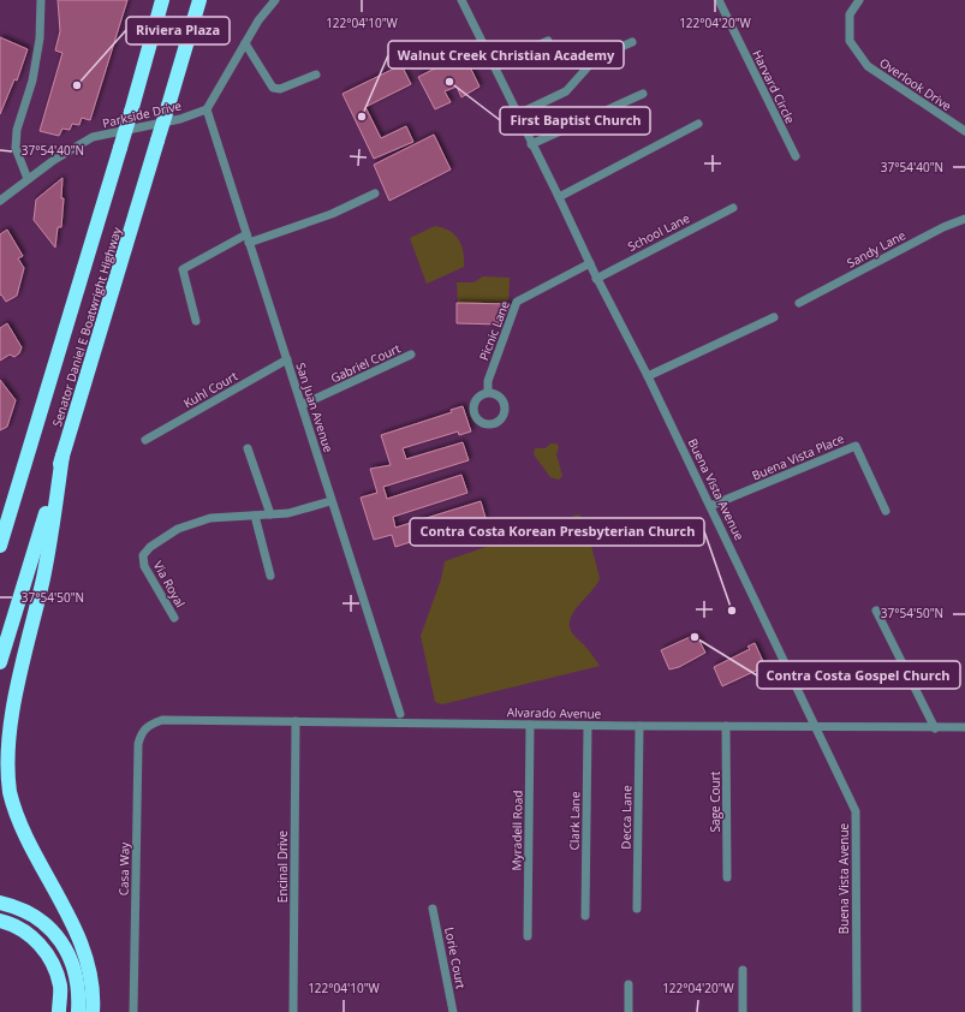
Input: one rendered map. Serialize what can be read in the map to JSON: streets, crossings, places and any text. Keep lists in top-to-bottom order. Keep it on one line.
{"streets":{"highway":["Senator Daniel E Boatwright Highway"],"street":["Overlook Drive","Harvard Circle","Parkside Drive","School Lane","Sandy Lane","Picnic Lane","Gabriel Court","Kuhl Court","San Juan Avenue","Buena Vista Place","Buena Vista Avenue","Via Royal","Alvarado Avenue","Sage Court","Decca Lane","Clark Lane","Myradell Road","Encinal Drive","Casa Way","Lorie Court"]},"crossings":[["Parkside Drive","San Juan Avenue"],["School Lane","Buena Vista Avenue"],["Picnic Lane","Buena Vista Avenue"],["Gabriel Court","San Juan Avenue"],["Kuhl Court","San Juan Avenue"],["San Juan Avenue","Via Royal"],["Buena Vista Place","Buena Vista Avenue"],["Buena Vista Avenue","Alvarado Avenue"],["Alvarado Avenue","Sage Court"],["Alvarado Avenue","Decca Lane"],["Alvarado Avenue","Clark Lane"],["Alvarado Avenue","Myradell Road"],["Alvarado Avenue","Encinal Drive"],["Alvarado Avenue","Casa Way"]],"places":["First Baptist Church","Riviera Plaza","Walnut Creek Christian Academy","Contra Costa Korean Presbyterian Church","Contra Costa Gospel Church"],"coordinates":["122°04'10\"W","122°04'20\"W","37°54'40\"N","37°54'50\"N"]}
